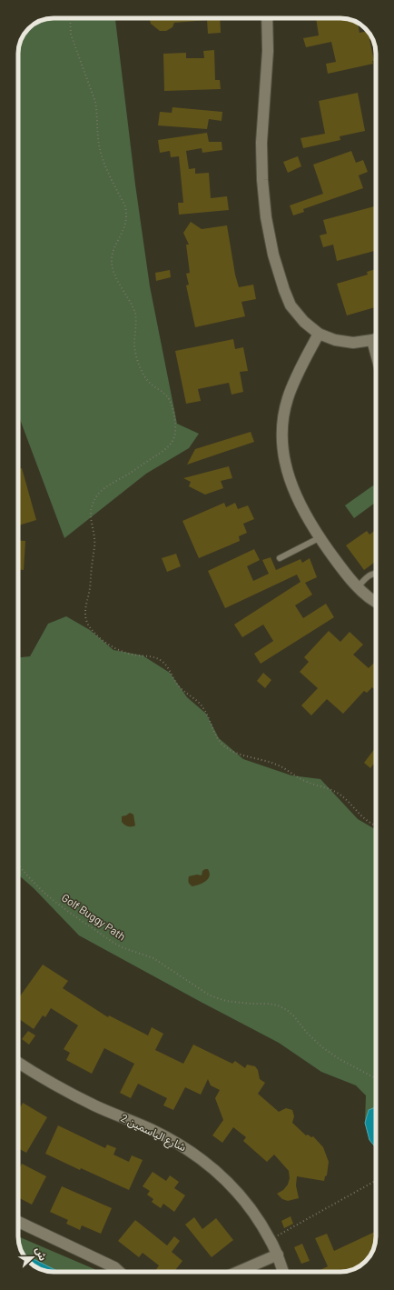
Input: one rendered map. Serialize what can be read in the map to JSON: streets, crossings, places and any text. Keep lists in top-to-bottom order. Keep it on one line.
{"streets":{"street":["شارع الياسمين 2"],"path":["Golf Buggy Path"]},"north":"right"}
